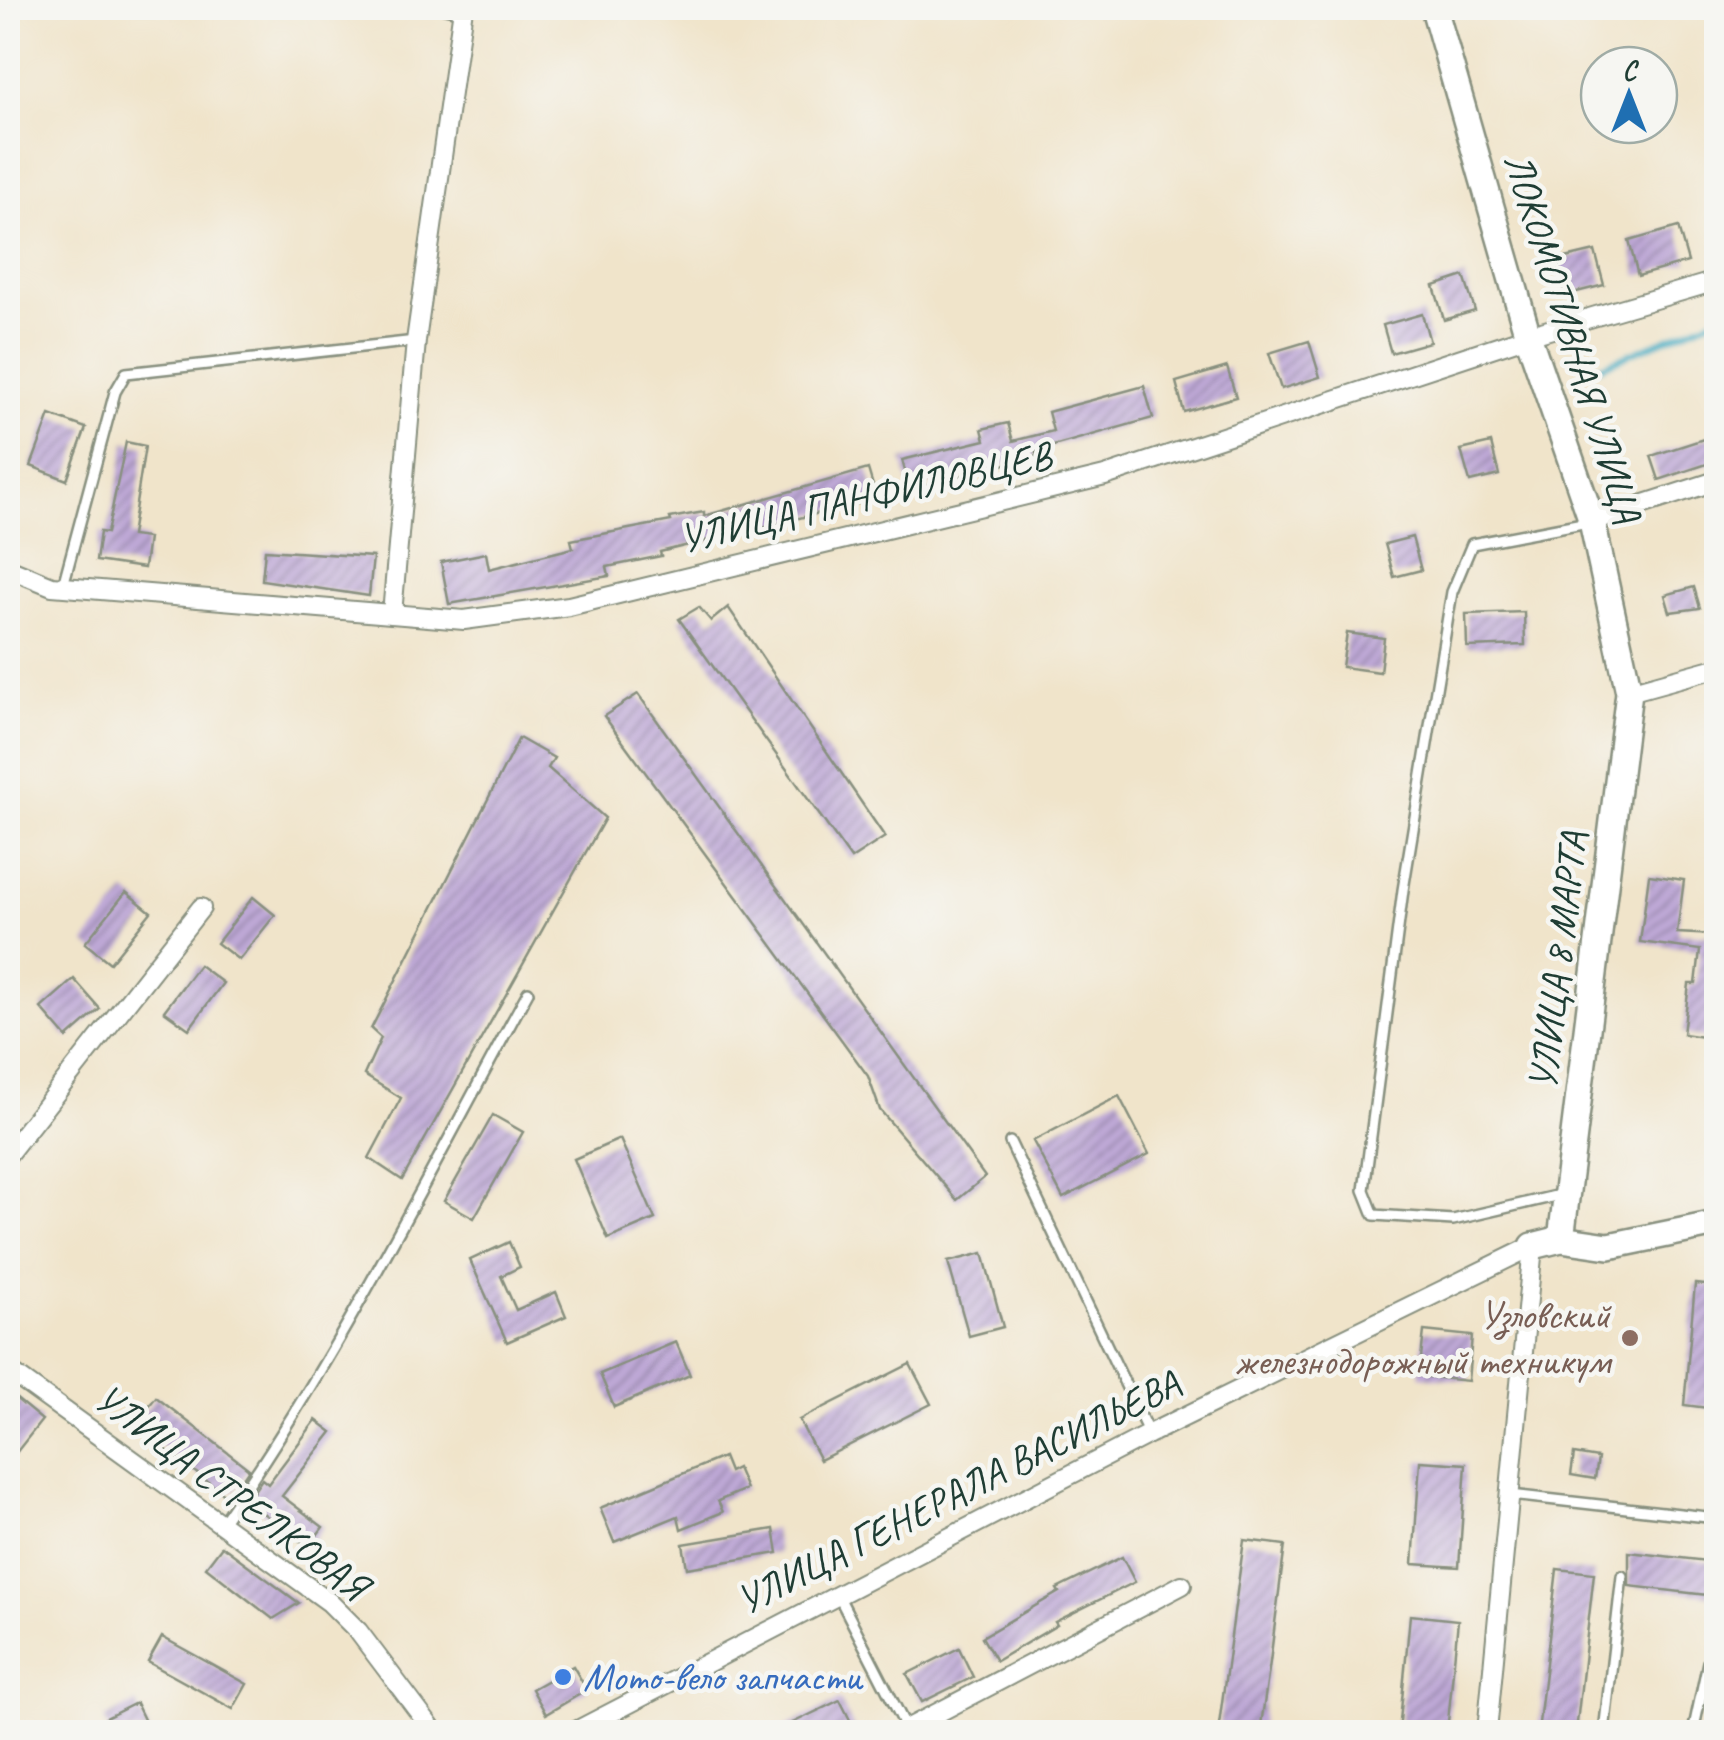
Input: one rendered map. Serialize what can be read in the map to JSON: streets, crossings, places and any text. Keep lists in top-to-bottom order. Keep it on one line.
{"streets":{"main road":["ЛОКОМОТИВНАЯ УЛИЦА","УЛИЦА 8 МАРТА","УЛИЦА ГЕНЕРАЛА ВАСИЛЬЕВА"],"street":["УЛИЦА ПАНФИЛОВЦЕВ","УЛИЦА СТРЕЛКОВАЯ"]},"crossings":[["ЛОКОМОТИВНАЯ УЛИЦА","УЛИЦА ПАНФИЛОВЦЕВ"],["ЛОКОМОТИВНАЯ УЛИЦА","УЛИЦА 8 МАРТА"],["УЛИЦА 8 МАРТА","УЛИЦА ГЕНЕРАЛА ВАСИЛЬЕВА"]],"places":["Узловский железнодорожный техникум","Мото-вело запчасти"],"north":"top"}
